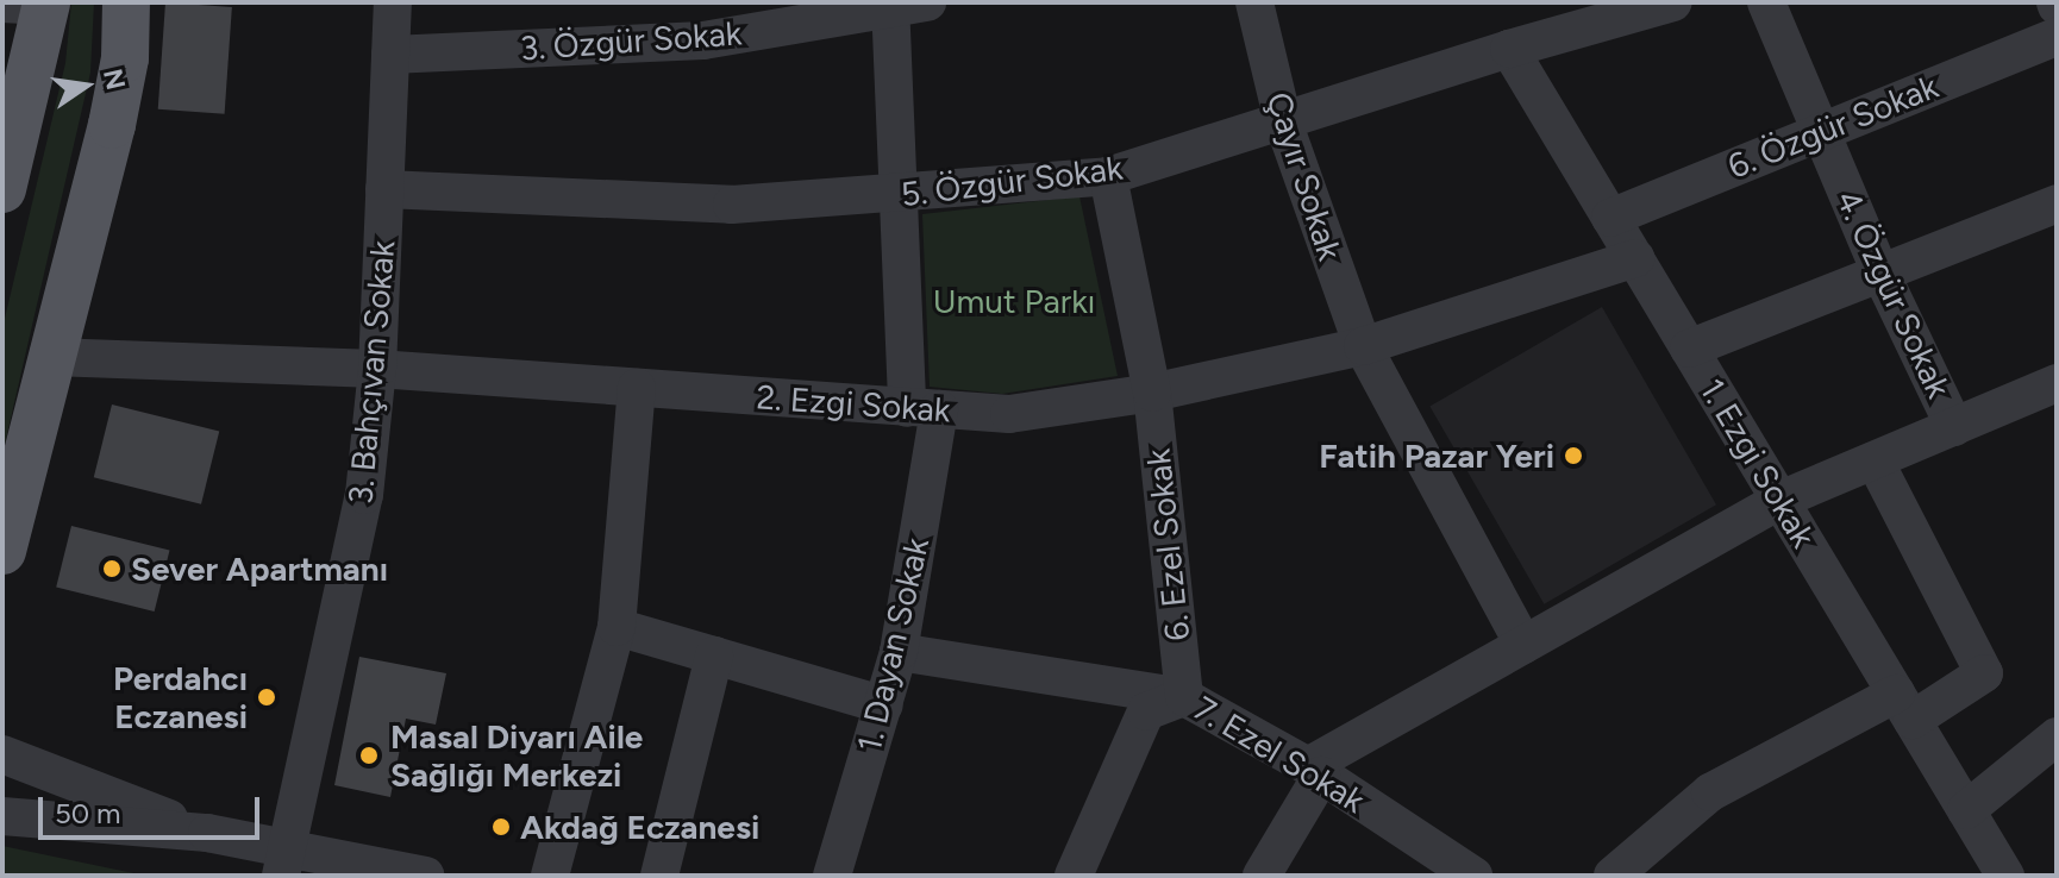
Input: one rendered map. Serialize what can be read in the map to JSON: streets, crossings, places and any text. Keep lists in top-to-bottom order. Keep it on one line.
{"streets":{"street":["3. Özgür Sokak","6. Özgür Sokak","Çayır Sokak","5. Özgür Sokak","4. Özgür Sokak","3. Bahçıvan Sokak","2. Ezgi Sokak","1. Ezgi Sokak","6. Ezel Sokak","1. Dayan Sokak","7. Ezel Sokak"]},"crossings":[["3. Özgür Sokak","3. Bahçıvan Sokak"],["3. Özgür Sokak","1. Dayan Sokak"],["6. Özgür Sokak","4. Özgür Sokak"],["6. Özgür Sokak","1. Ezgi Sokak"],["Çayır Sokak","5. Özgür Sokak"],["Çayır Sokak","2. Ezgi Sokak"],["5. Özgür Sokak","3. Bahçıvan Sokak"],["5. Özgür Sokak","1. Ezgi Sokak"],["5. Özgür Sokak","6. Ezel Sokak"],["5. Özgür Sokak","1. Dayan Sokak"],["3. Bahçıvan Sokak","2. Ezgi Sokak"],["2. Ezgi Sokak","1. Ezgi Sokak"],["2. Ezgi Sokak","6. Ezel Sokak"],["2. Ezgi Sokak","1. Dayan Sokak"],["6. Ezel Sokak","7. Ezel Sokak"],["1. Dayan Sokak","7. Ezel Sokak"]],"parks":["Umut Parkı"],"places":["Fatih Pazar Yeri","Sever Apartmanı","Perdahcı Eczanesi","Masal Diyarı Aile Sağlığı Merkezi","Akdağ Eczanesi"],"scale_bar":"50 m","north":"right"}
